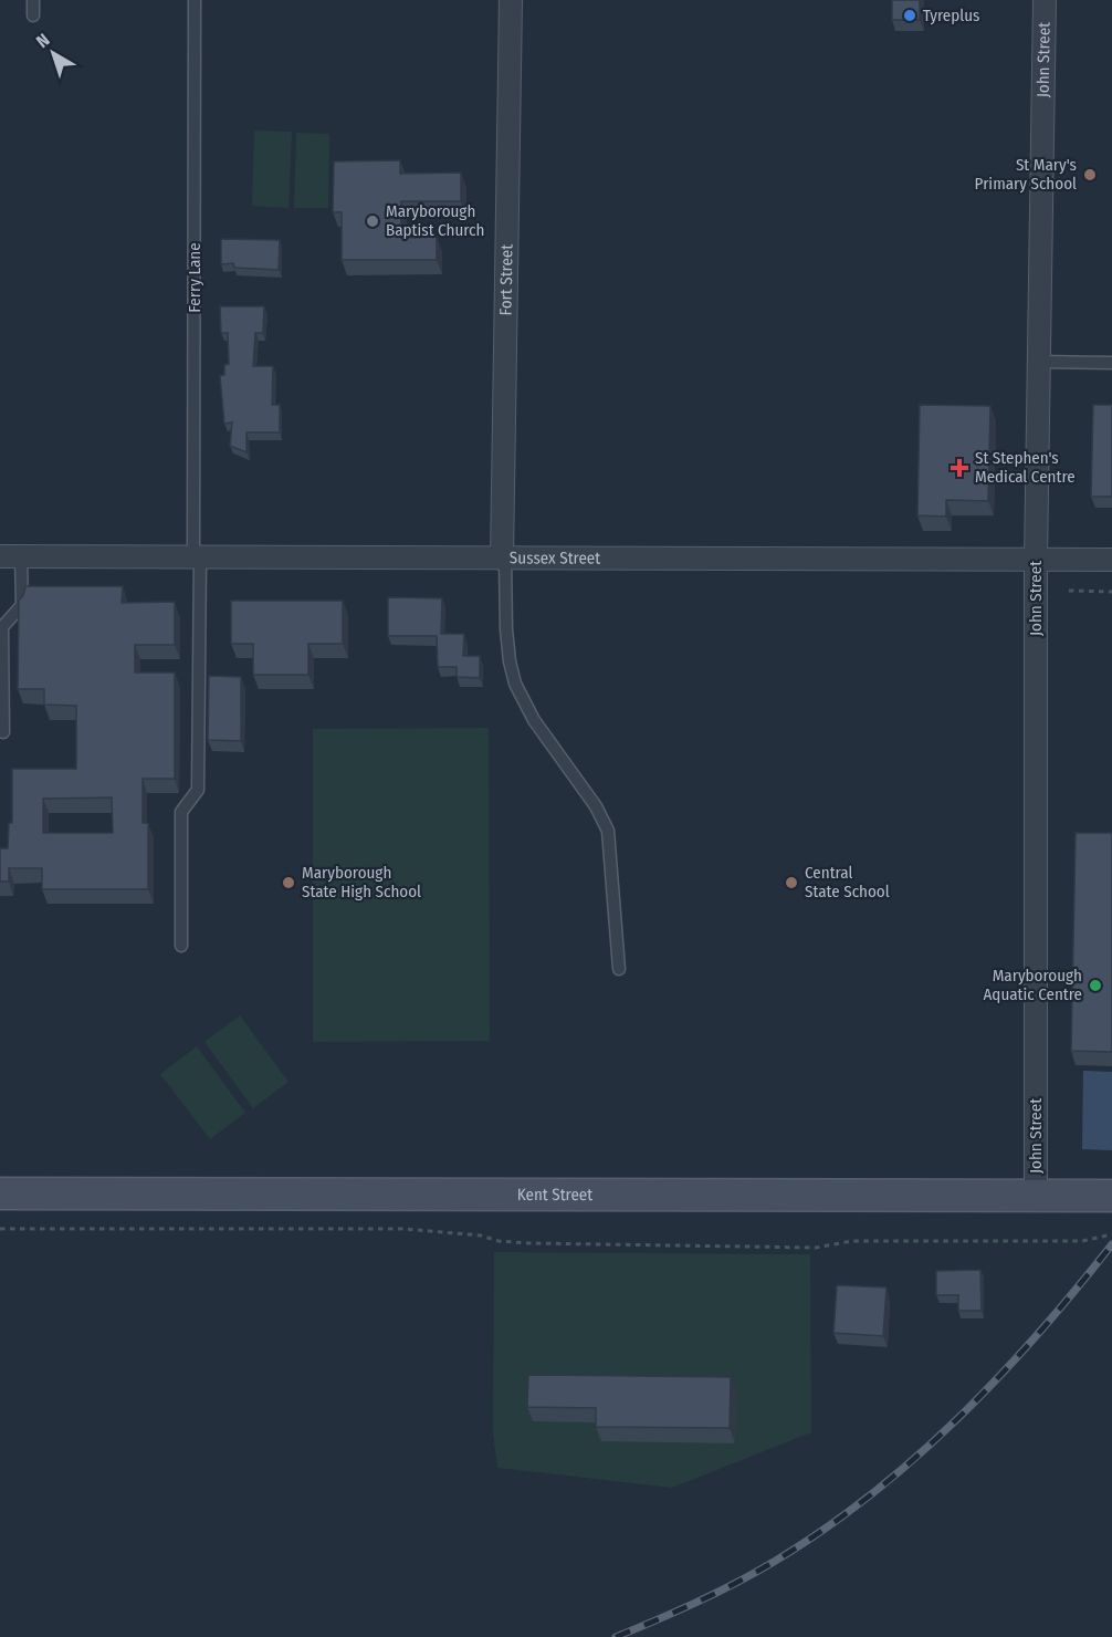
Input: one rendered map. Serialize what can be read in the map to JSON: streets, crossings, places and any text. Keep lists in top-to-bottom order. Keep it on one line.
{"streets":{"main road":["Kent Street"],"street":["John Street","Fort Street","Sussex Street"],"lane":["Ferry Lane"]},"crossings":[["John Street","Sussex Street"],["John Street","Kent Street"],["Ferry Lane","Sussex Street"],["Fort Street","Sussex Street"]],"places":{"other":["Tyreplus","St Mary's Primary School","Maryborough Baptist Church","Maryborough State High School","Central State School","Maryborough Aquatic Centre"],"health":["St Stephen's Medical Centre"]},"north":"top left"}
